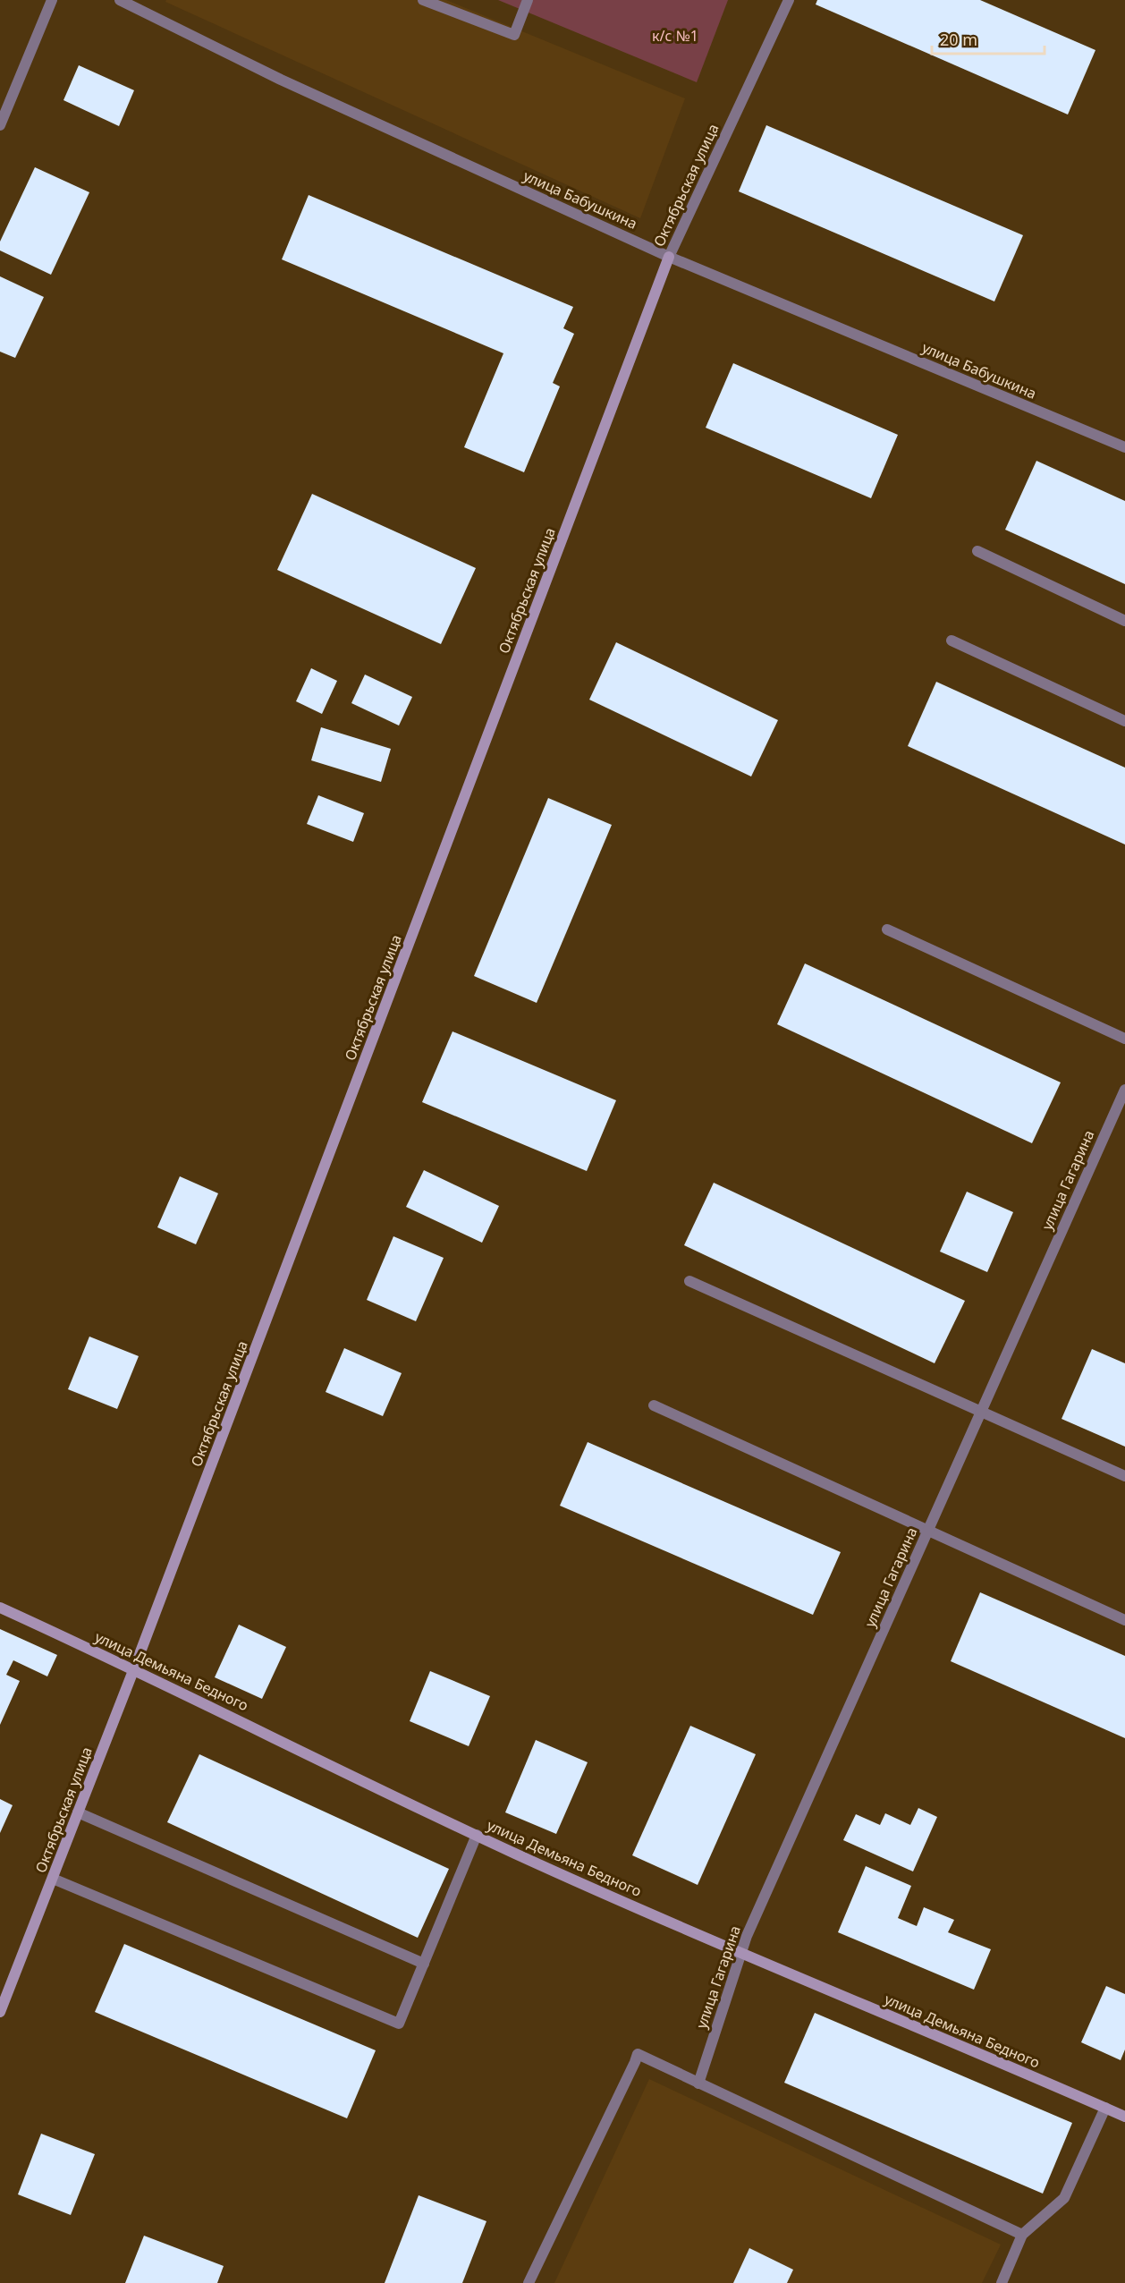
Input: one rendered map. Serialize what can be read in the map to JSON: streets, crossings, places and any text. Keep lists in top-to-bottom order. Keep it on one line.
{"streets":{"street":["Октябрьская улица","улица Бабушкина","улица Гагарина","улица Демьяна Бедного"]},"crossings":[["Октябрьская улица","улица Бабушкина"],["Октябрьская улица","улица Демьяна Бедного"],["улица Гагарина","улица Демьяна Бедного"]],"parks":["к/с №1"],"scale_bar":"20 m"}
